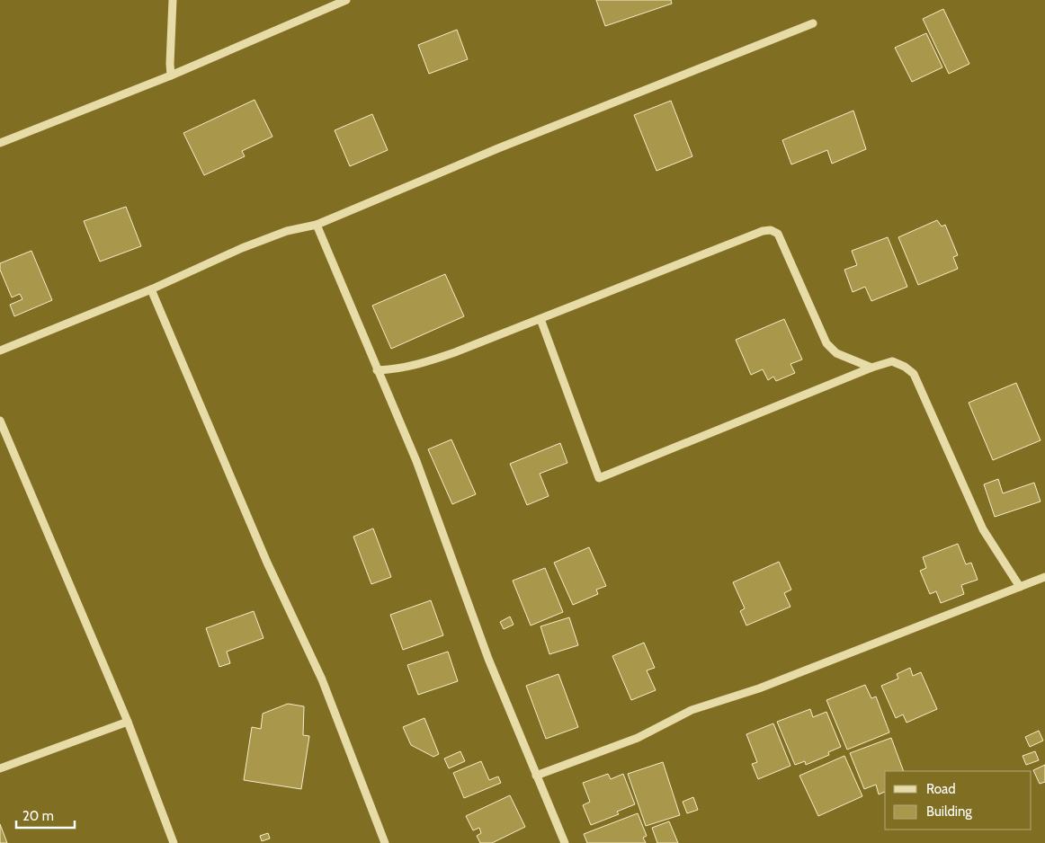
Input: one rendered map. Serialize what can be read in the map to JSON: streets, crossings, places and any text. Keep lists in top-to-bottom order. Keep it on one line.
{"legend":["Road","Building"],"scale_bar":"20 m"}
